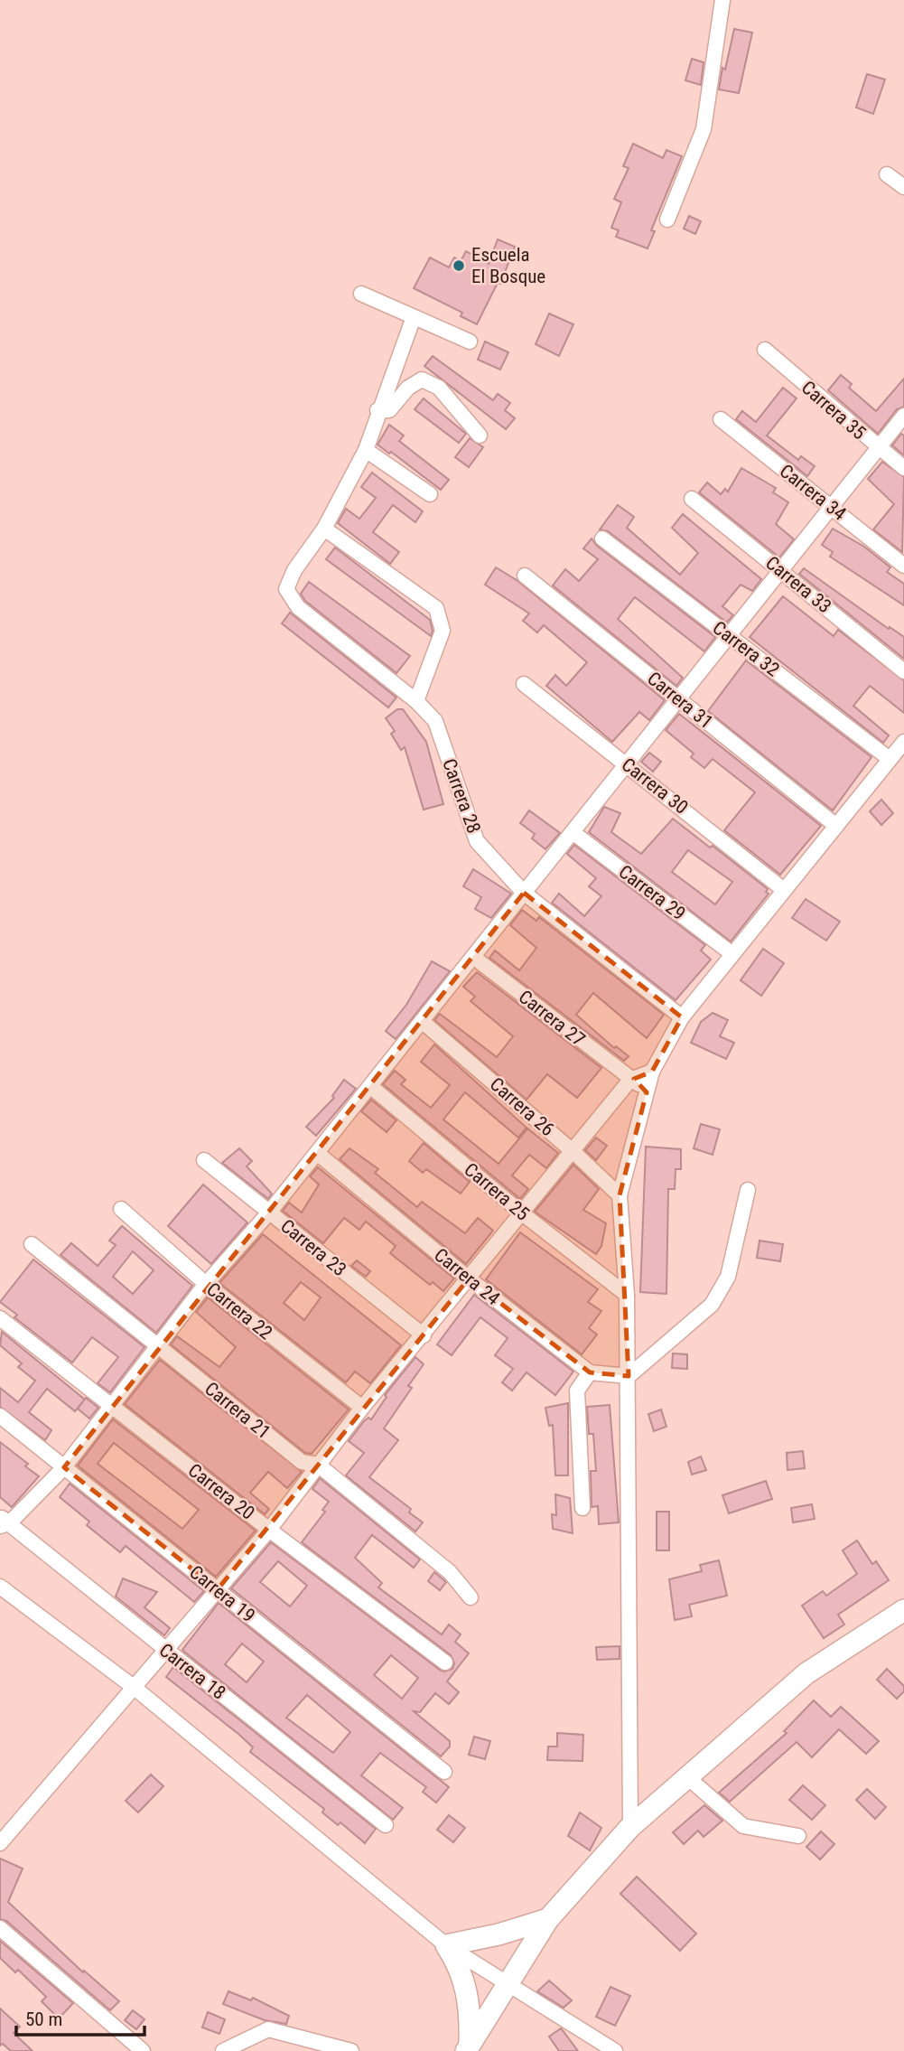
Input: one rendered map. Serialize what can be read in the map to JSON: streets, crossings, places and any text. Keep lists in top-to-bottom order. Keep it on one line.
{"streets":{"street":["Carrera 35","Carrera 34","Carrera 33","Carrera 32","Carrera 31","Carrera 30","Carrera 28","Carrera 29","Carrera 27","Carrera 26","Carrera 25","Carrera 23","Carrera 24","Carrera 22","Carrera 21","Carrera 20","Carrera 19","Carrera 18"]},"places":["Escuela El Bosque"],"scale_bar":"50 m"}
